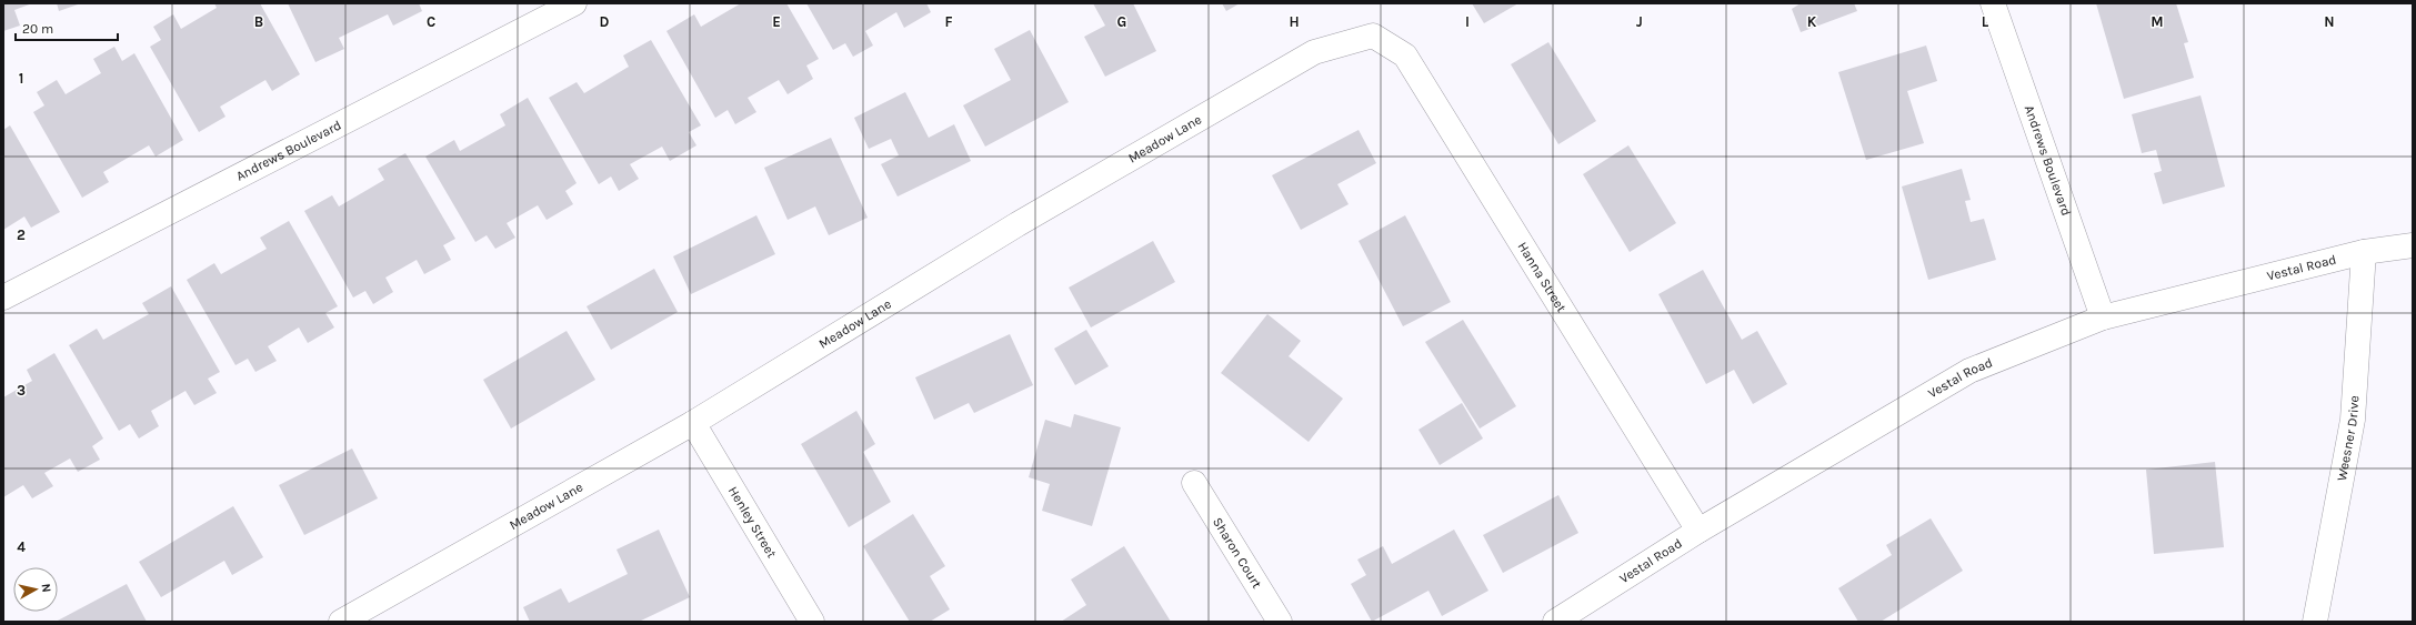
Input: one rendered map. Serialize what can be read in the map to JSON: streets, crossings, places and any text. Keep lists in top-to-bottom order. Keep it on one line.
{"streets":{"street":["Meadow Lane","Andrews Boulevard","Vestal Road","Hanna Street","Weesner Drive","Henley Street","Sharon Court"]},"crossings":[["Meadow Lane","Hanna Street"],["Meadow Lane","Henley Street"],["Andrews Boulevard","Vestal Road"],["Vestal Road","Hanna Street"],["Vestal Road","Weesner Drive"]],"scale_bar":"20 m","north":"right","grid":{"columns":["B","C","D","E","F","G","H","I","J","K","L","M","N"],"rows":["1","2","3","4"]}}
